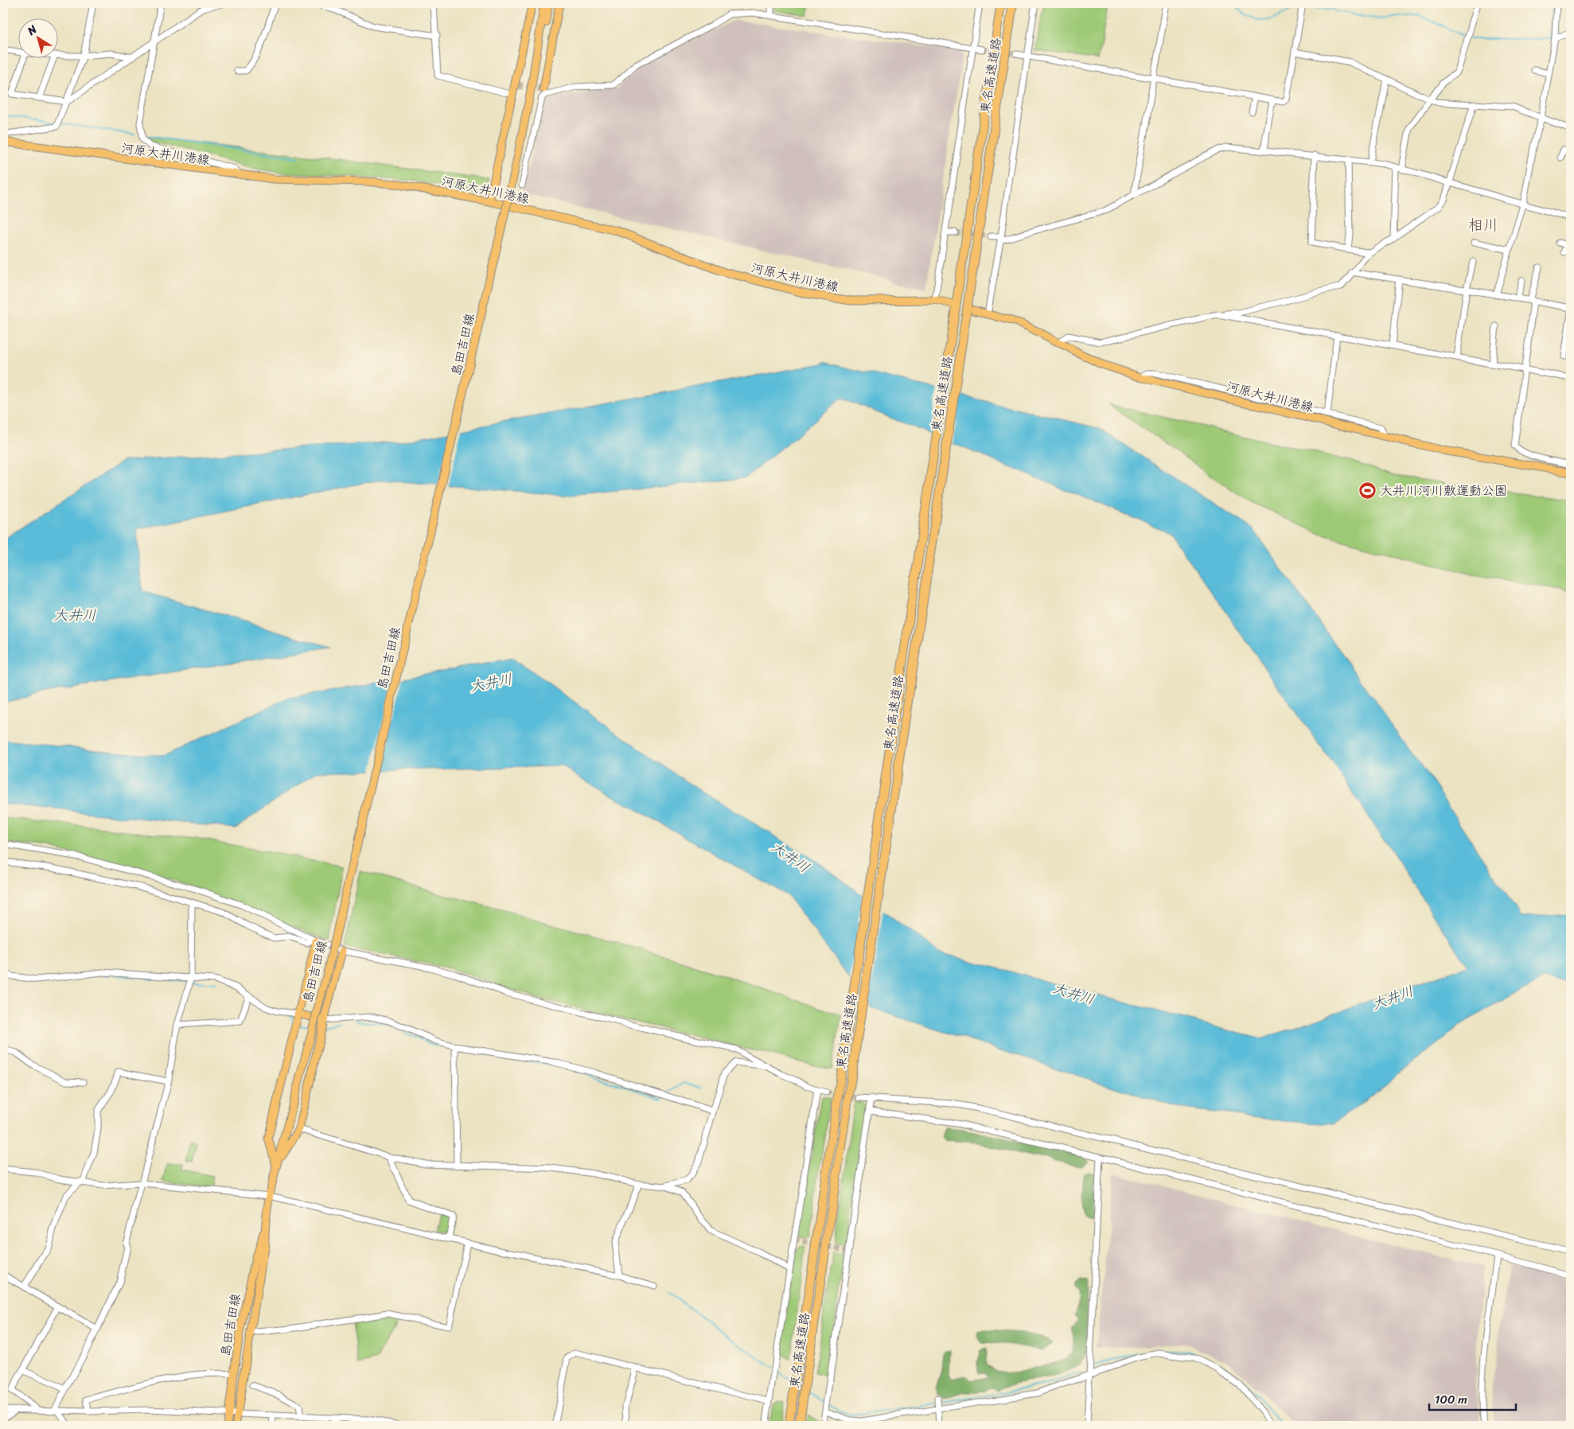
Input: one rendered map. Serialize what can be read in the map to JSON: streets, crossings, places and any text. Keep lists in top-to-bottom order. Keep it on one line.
{"streets":{"highway":["東名高速道路"],"main road":["河原大井川港線","島田吉田線"]},"districts":["相川"],"water":["大井川"],"places":{"sports":["大井川河川敷運動公園"]},"scale_bar":"100 m","north":"top left"}
